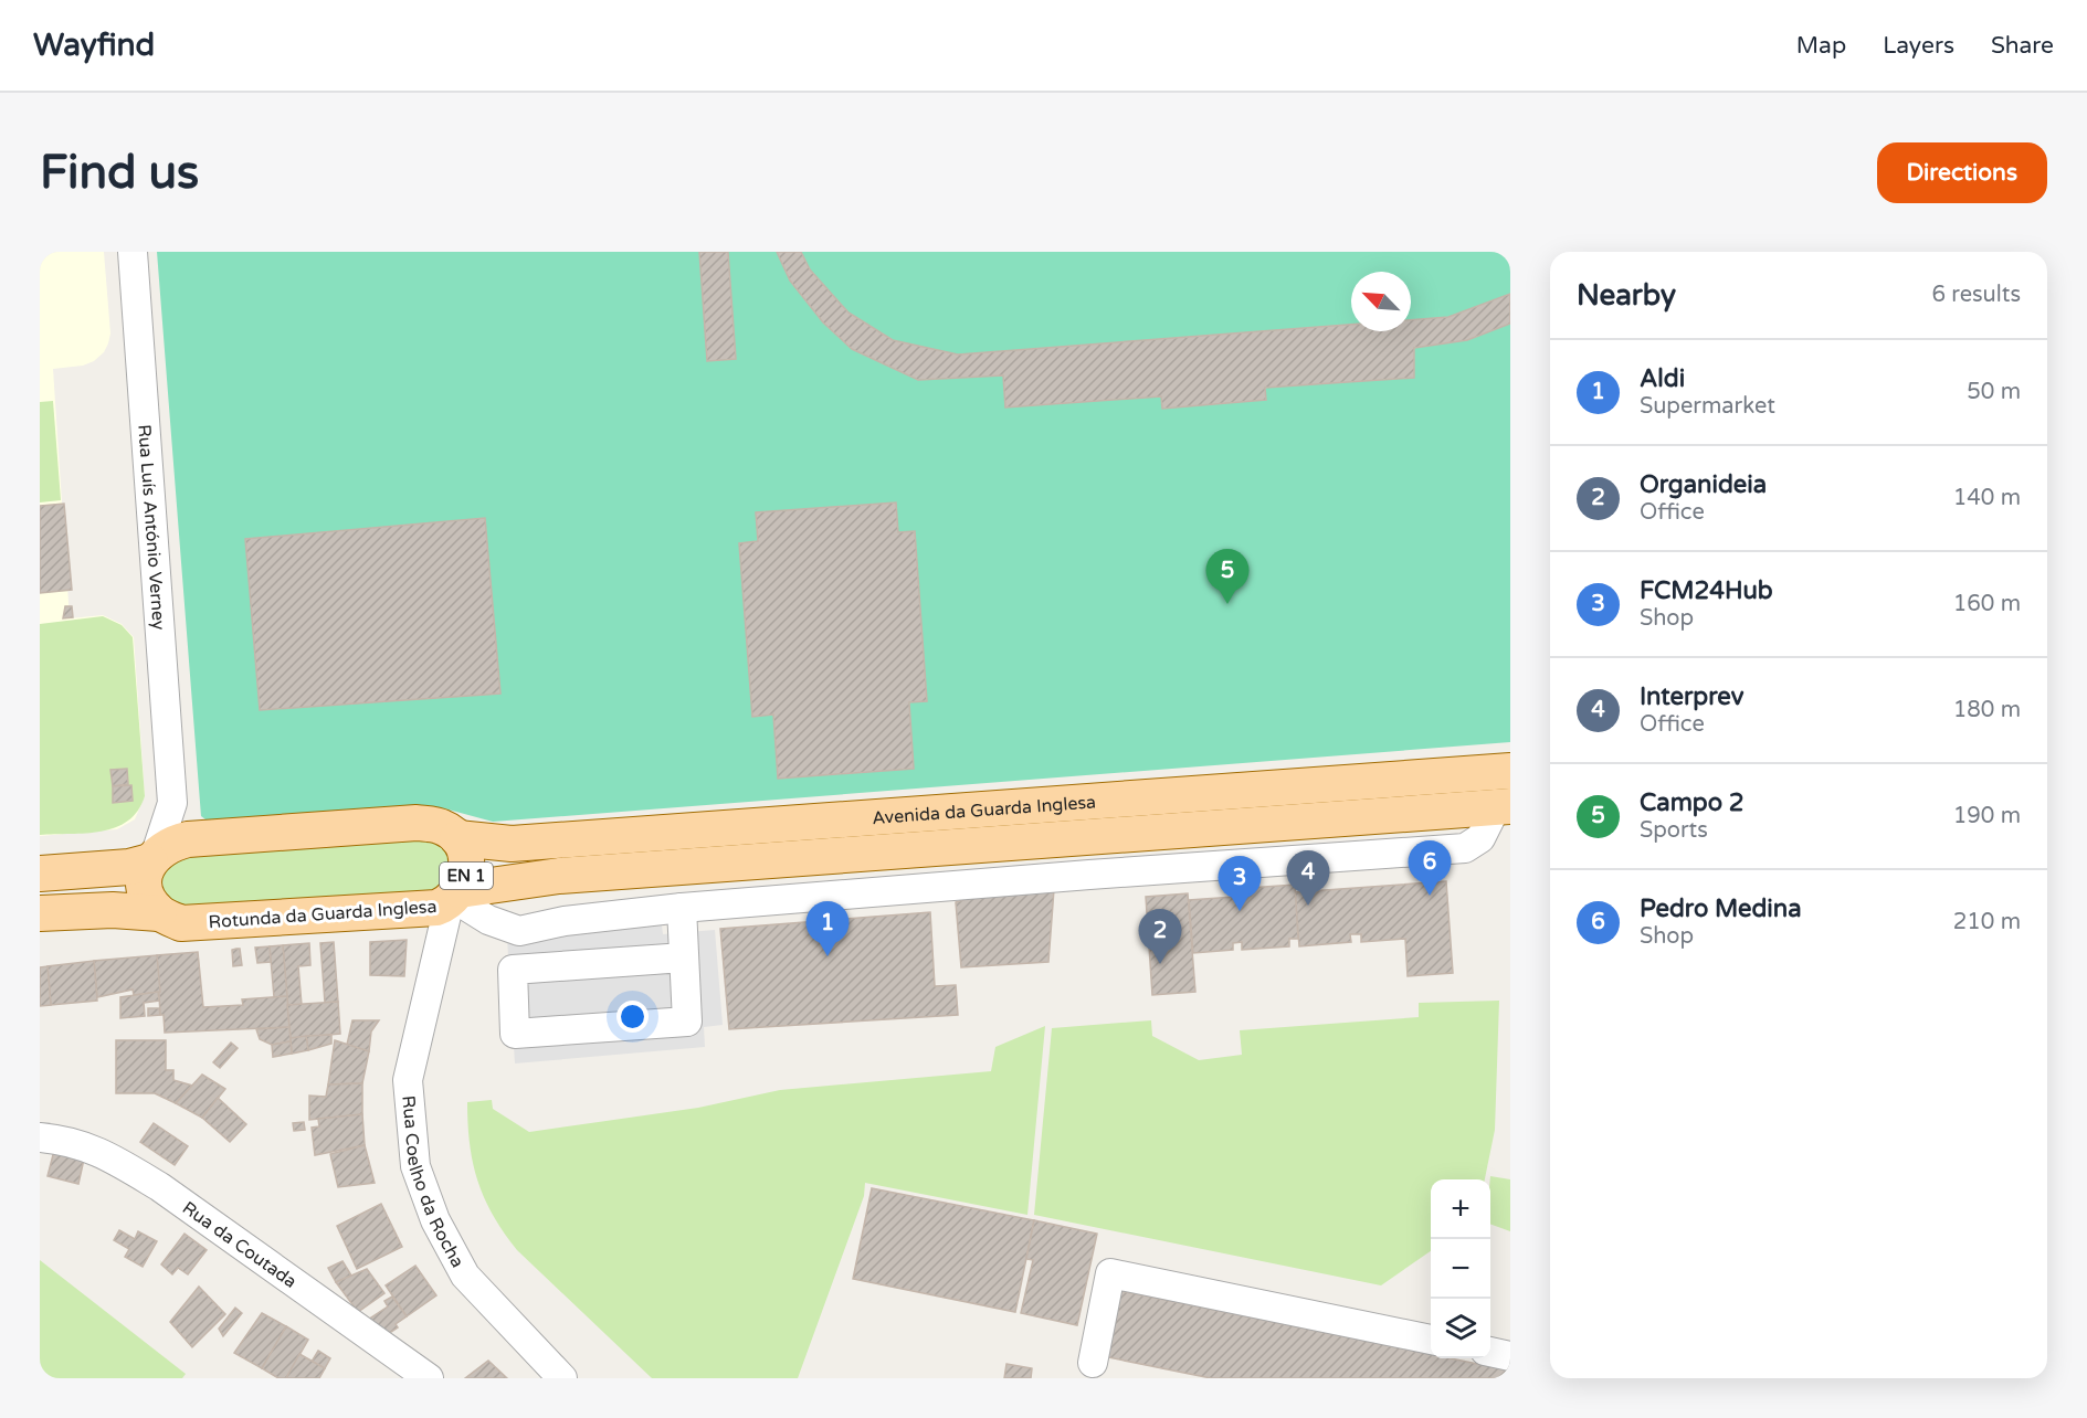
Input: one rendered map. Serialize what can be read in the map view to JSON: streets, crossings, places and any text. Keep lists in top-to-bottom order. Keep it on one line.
{"streets":{"main road":["Avenida da Guarda Inglesa","EN 1","Rotunda da Guarda Inglesa"],"street":["Rua Luís António Verney","Rua Coelho da Rocha","Rua da Coutada"]},"crossings":[["Avenida da Guarda Inglesa","EN 1"],["Avenida da Guarda Inglesa","Rotunda da Guarda Inglesa"],["Avenida da Guarda Inglesa","Rua Coelho da Rocha"],["EN 1","Rotunda da Guarda Inglesa"],["Rotunda da Guarda Inglesa","Rua Coelho da Rocha"]],"north":"top left","page":{"header":"Wayfind","nav":["Map","Layers","Share"],"buttons":"Directions","title":"Find us","heading":["Nearby","6 results"],"list":[{"mark":"1","name":"Aldi","note":"Supermarket","value":"50 m"},{"mark":"2","name":"Organideia","note":"Office","value":"140 m"},{"mark":"3","name":"FCM24Hub","note":"Shop","value":"160 m"},{"mark":"4","name":"Interprev","note":"Office","value":"180 m"},{"mark":"5","name":"Campo 2","note":"Sports","value":"190 m"},{"mark":"6","name":"Pedro Medina","note":"Shop","value":"210 m"}],"pins":["5","6","4","3","1","2"],"map_buttons":["+","−"]}}
